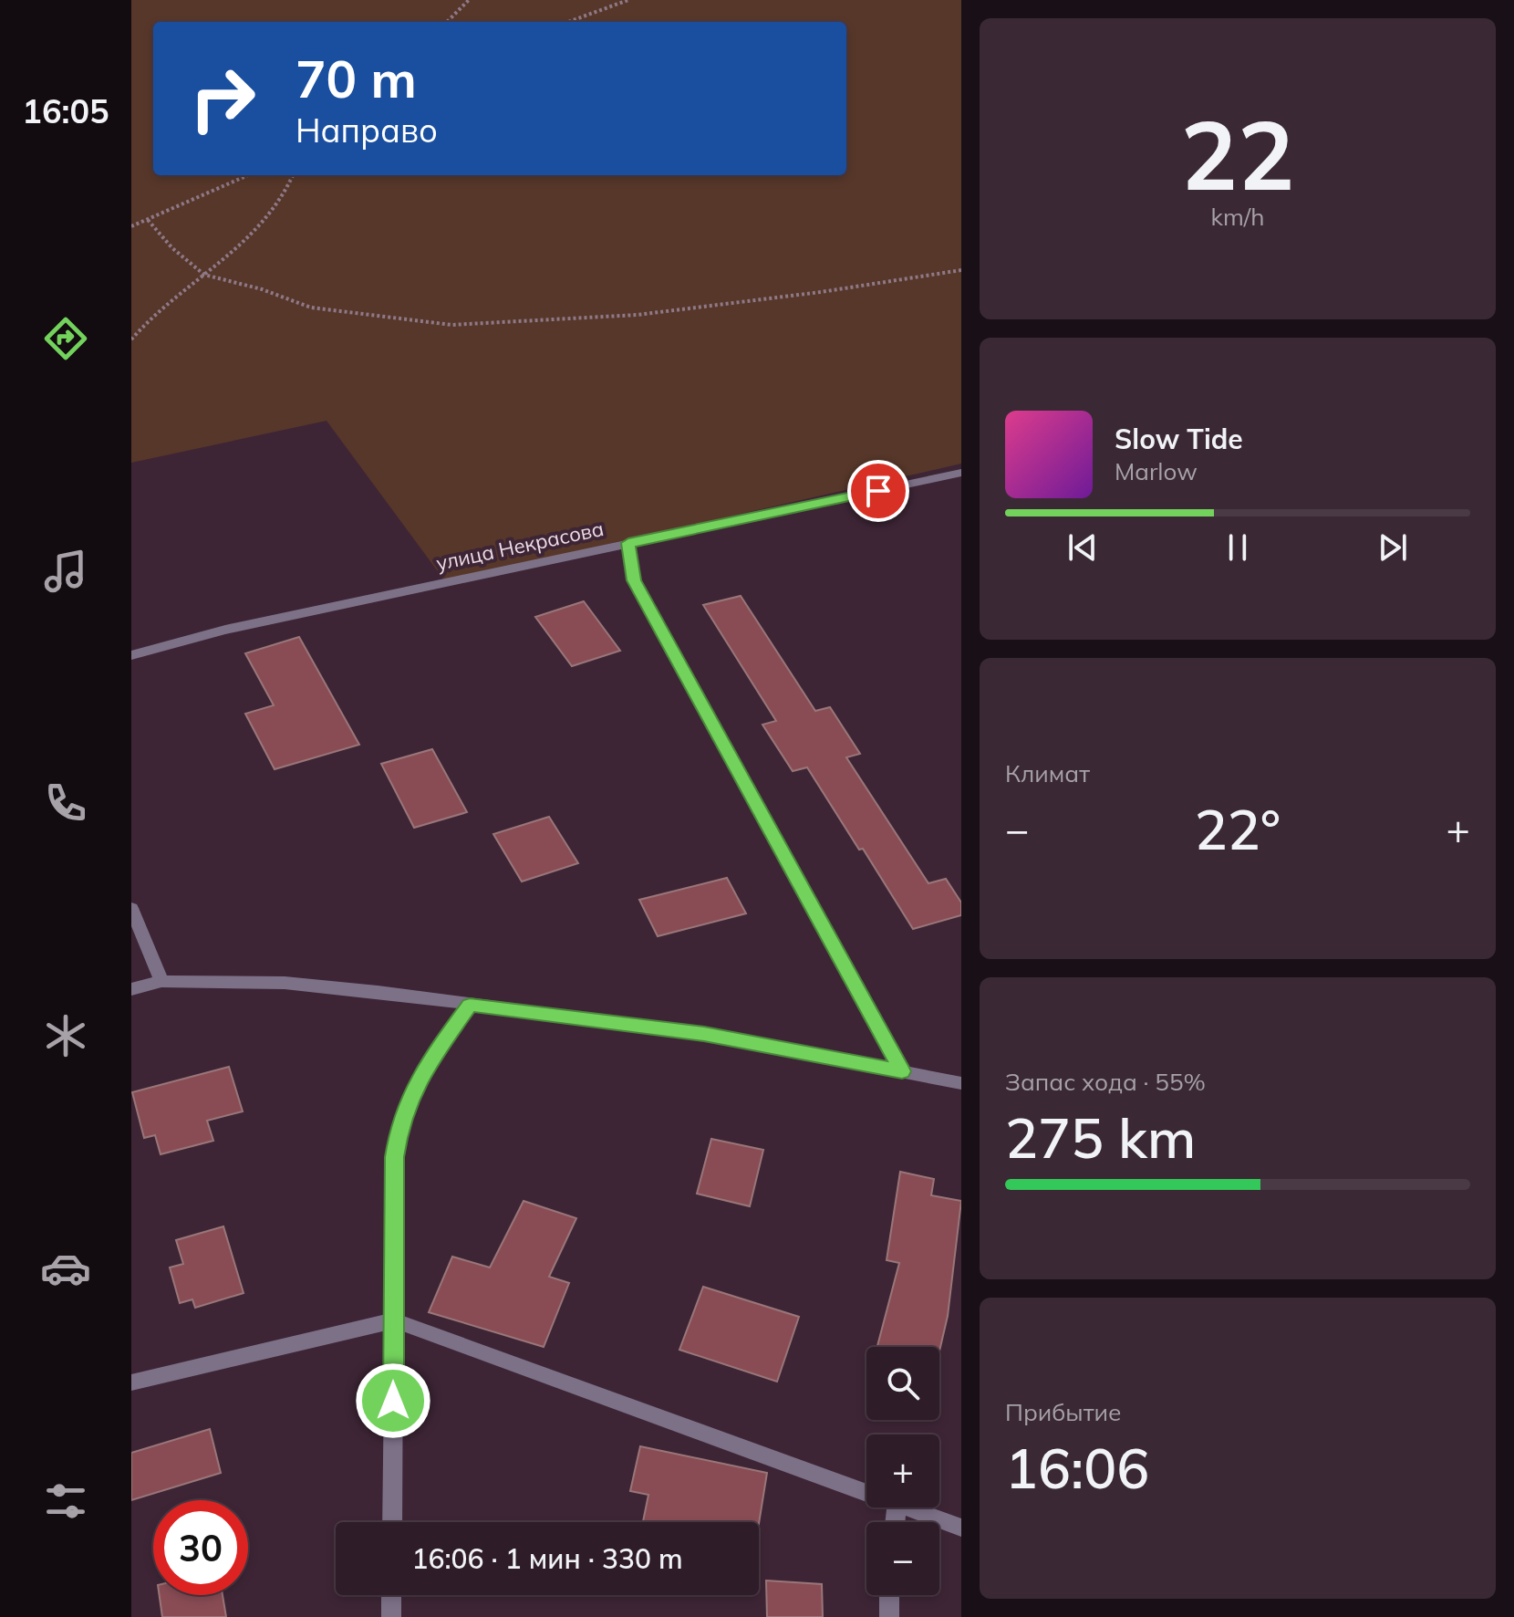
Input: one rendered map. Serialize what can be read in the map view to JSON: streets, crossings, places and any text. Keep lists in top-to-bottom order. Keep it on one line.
{"streets":{"street":["улица Некрасова"]},"page":{"tabs":"16:05","tile":[["22","km/h"],"Климат",["Запас хода · 55%","275 km"],["Прибытие","16:06"]],"turn":["70 m","Направо"],"song":["Slow Tide","Marlow"],"heat":["−","22°","+"],"map_buttons":["+","−"],"limit":"30","trip":"16:06 · 1 мин · 330 m"}}
